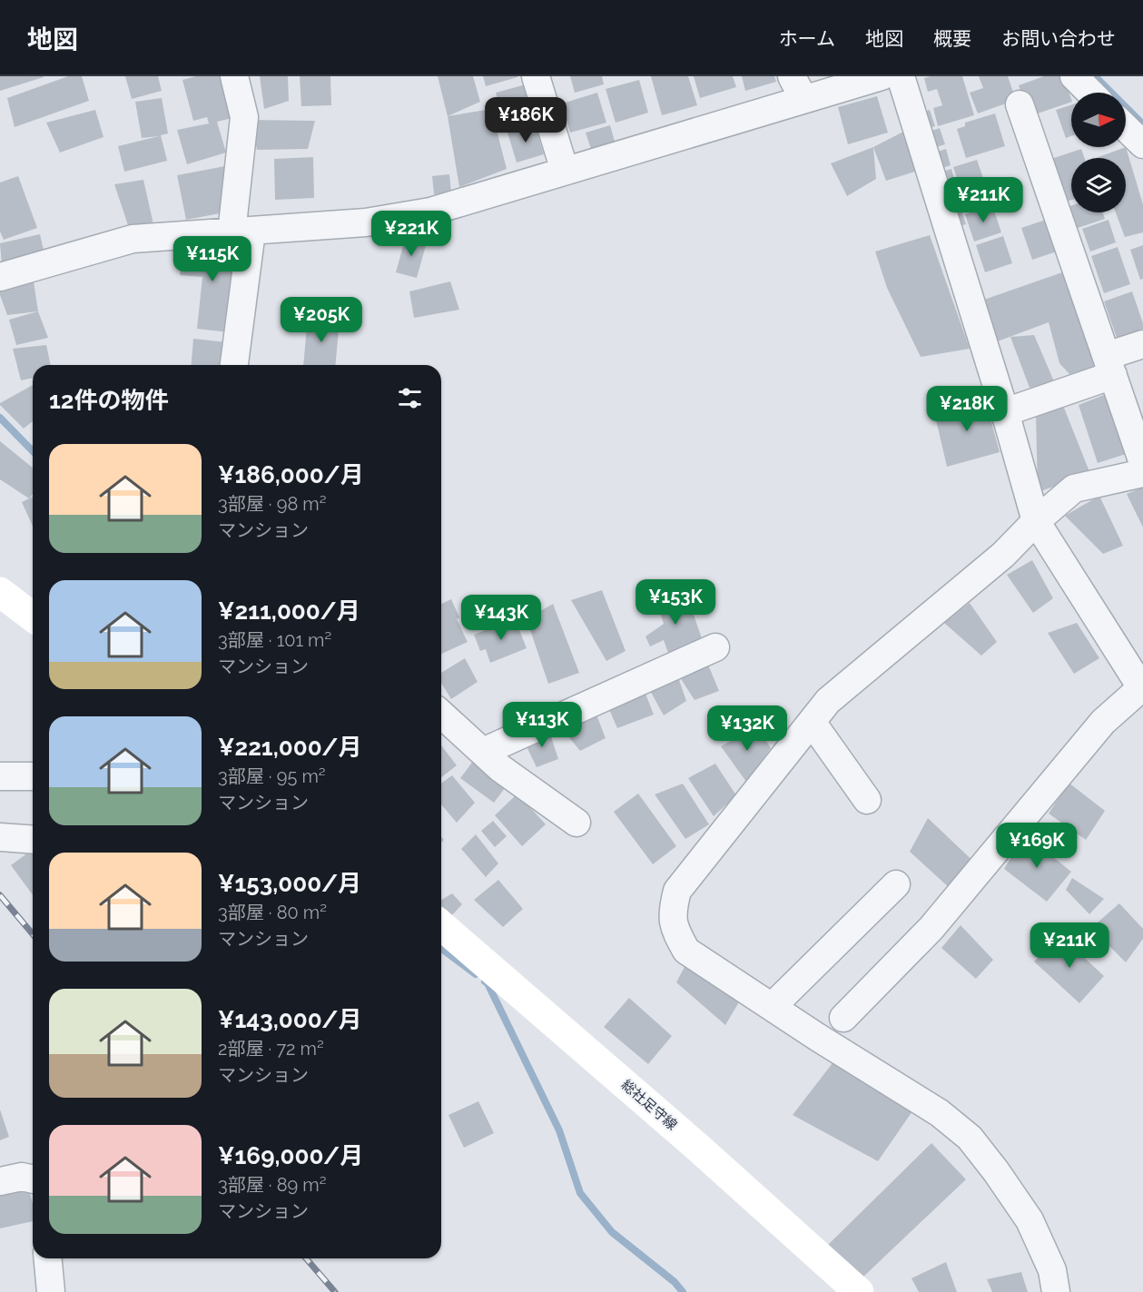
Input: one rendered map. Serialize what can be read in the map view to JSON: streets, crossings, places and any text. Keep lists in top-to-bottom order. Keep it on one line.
{"streets":{"main road":["総社足守線"]},"north":"right","page":{"header":"地図","nav":["ホーム","地図","概要","お問い合わせ"],"price":["¥186K","¥211K","¥221K","¥115K","¥205K","¥218K","¥153K","¥143K","¥113K","¥132K","¥169K","¥211K"],"heading":"12件の物件","list":[{"name":"¥186,000/月","note":"3部屋 · 98 m² · マンション"},{"name":"¥211,000/月","note":"3部屋 · 101 m² · マンション"},{"name":"¥221,000/月","note":"3部屋 · 95 m² · マンション"},{"name":"¥153,000/月","note":"3部屋 · 80 m² · マンション"},{"name":"¥143,000/月","note":"2部屋 · 72 m² · マンション"},{"name":"¥169,000/月","note":"3部屋 · 89 m² · マンション"}]}}
